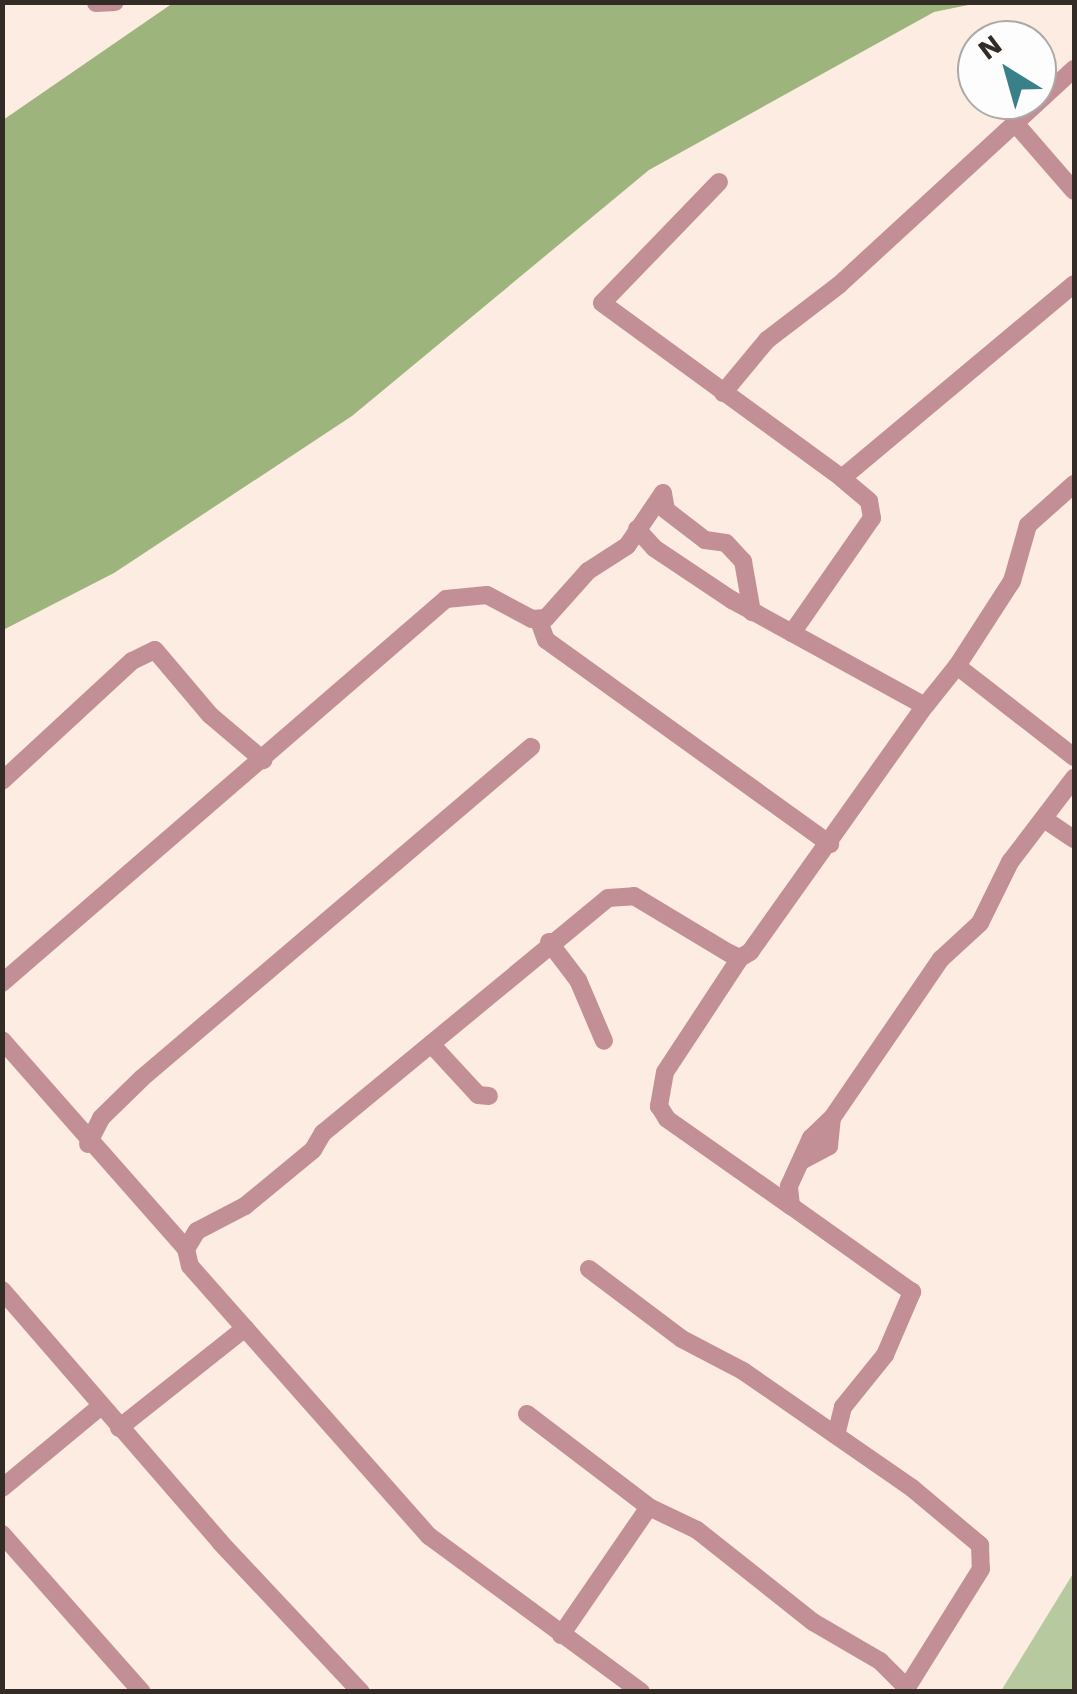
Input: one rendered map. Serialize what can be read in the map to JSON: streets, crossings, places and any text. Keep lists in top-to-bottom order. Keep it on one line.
{"north":"top left"}
